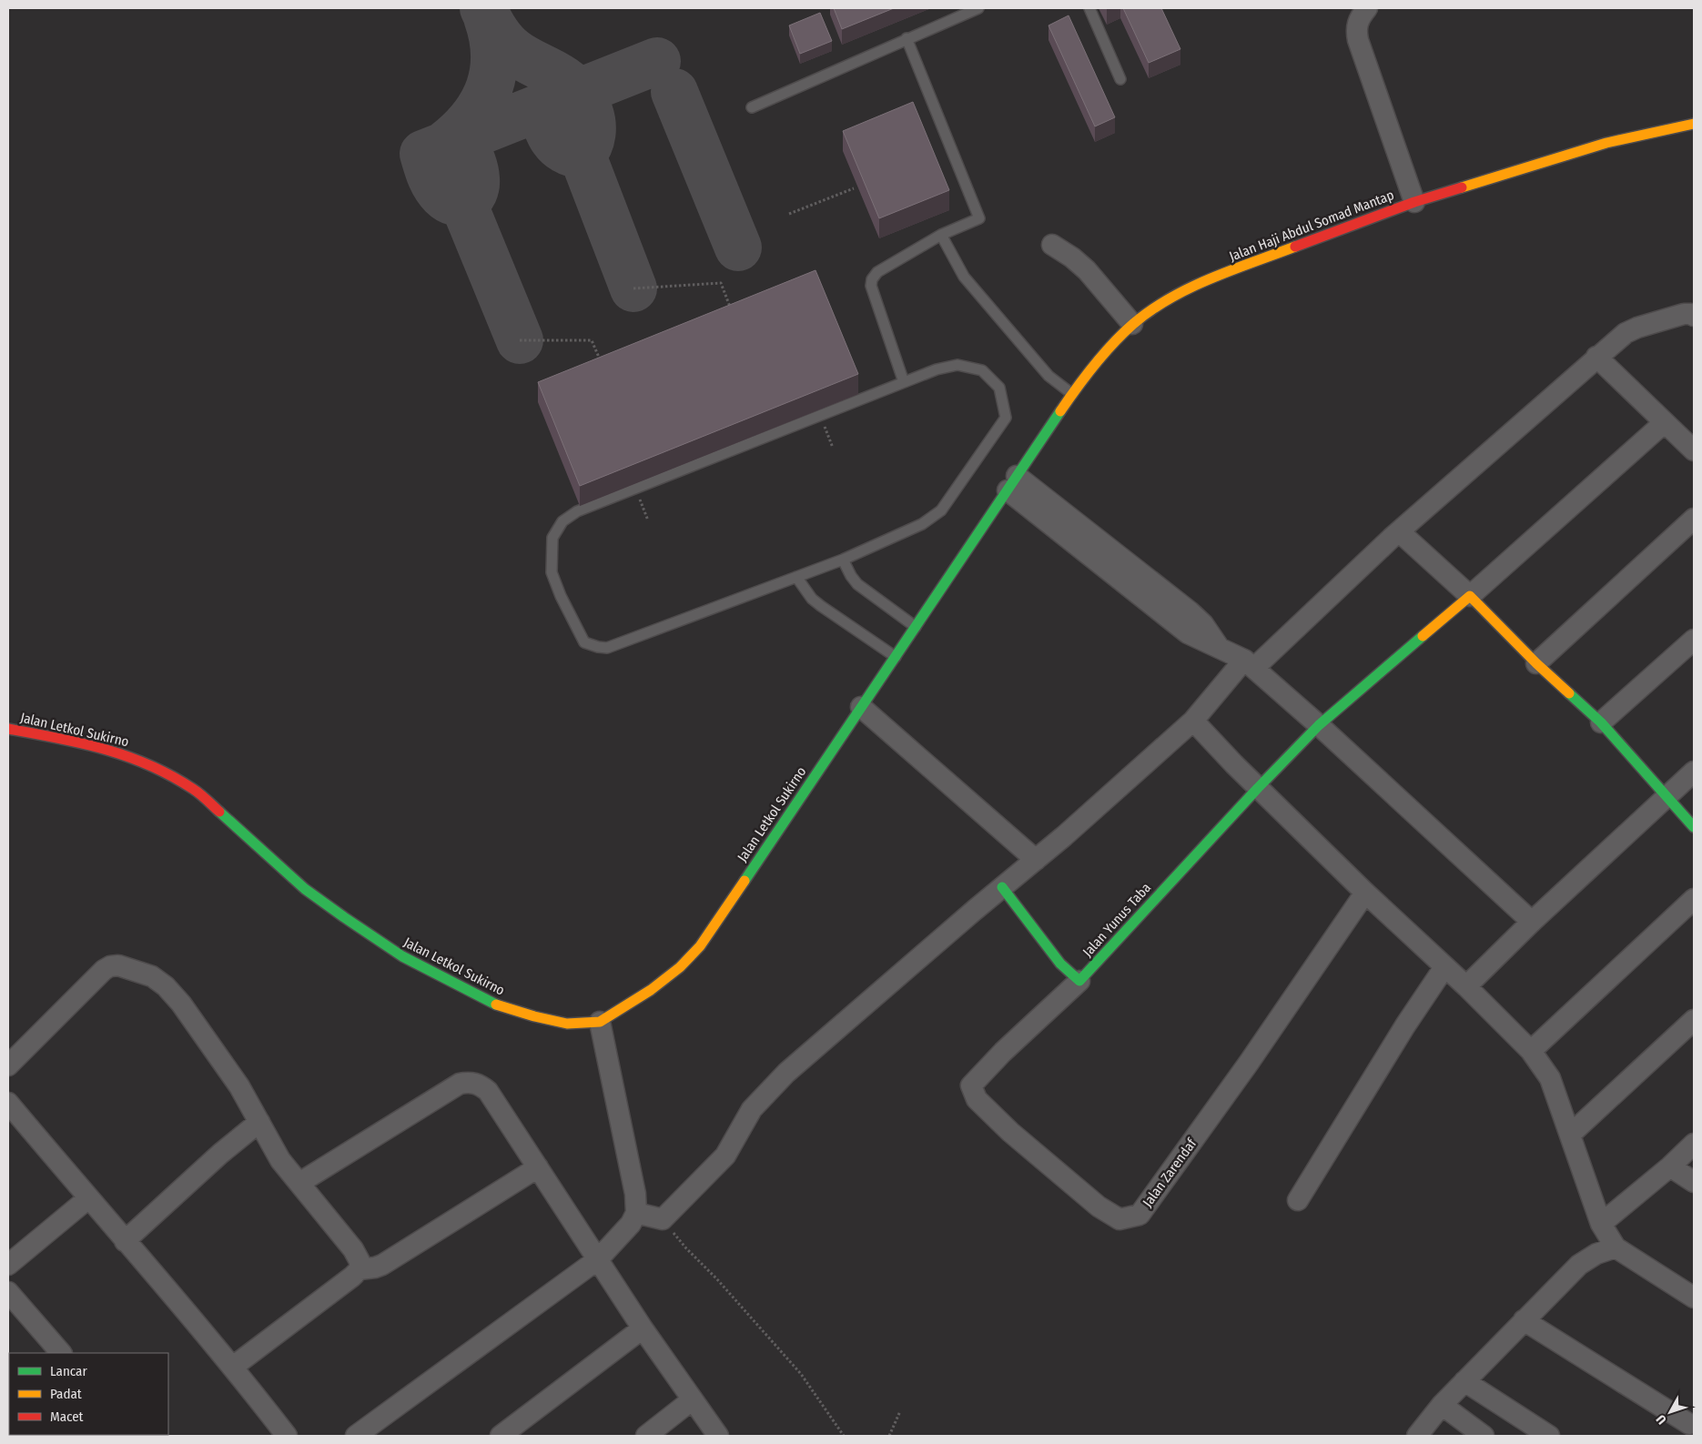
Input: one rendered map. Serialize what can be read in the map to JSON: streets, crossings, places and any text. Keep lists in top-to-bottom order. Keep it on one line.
{"streets":{"main road":["Jalan Haji Abdul Somad Mantap","Jalan Letkol Sukirno","Jalan Yunus Taba"],"street":["Jalan Zarendaf"]},"crossings":[["Jalan Haji Abdul Somad Mantap","Jalan Letkol Sukirno"],["Jalan Yunus Taba","Jalan Zarendaf"]],"legend":["Lancar","Padat","Macet"],"north":"bottom left"}
